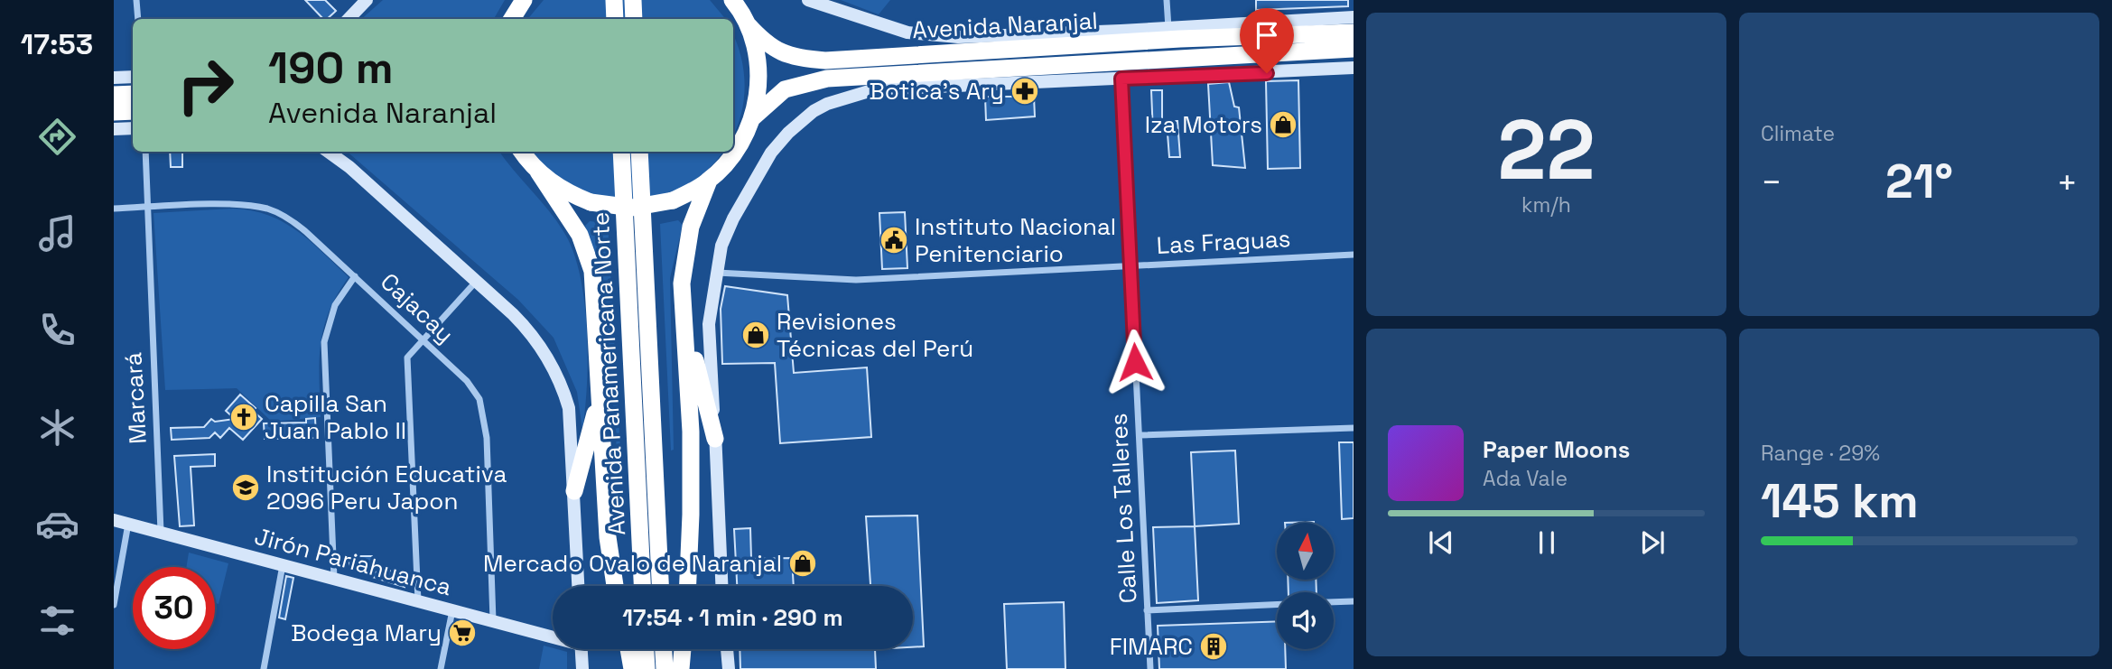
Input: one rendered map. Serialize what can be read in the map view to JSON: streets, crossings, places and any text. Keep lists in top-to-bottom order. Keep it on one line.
{"streets":{"highway":["Avenida Naranjal","Avenida Panamericana Norte"],"main road":["Jirón Pariahuanca"],"street":["Las Fraguas","Cajacay","Marcará","Calle Los Talleres"]},"crossings":[["Avenida Naranjal","Las Fraguas"],["Avenida Naranjal","Calle Los Talleres"],["Las Fraguas","Calle Los Talleres"],["Cajacay","Marcará"],["Cajacay","Jirón Pariahuanca"],["Marcará","Jirón Pariahuanca"]],"places":{"pharmacy":["Botica's Ary"],"shop":["Iza Motors","Revisiones Técnicas del Perú","Mercado Ovalo de Naranjal"],"public building":["Instituto Nacional Penitenciario"],"church":["Capilla San Juan Pablo II"],"school or university":["Institución Educativa 2096 Peru Japon"],"supermarket":["Bodega Mary"],"building":["FIMARC"]},"north":"top","page":{"tabs":"17:53","tile":[["22","km/h"],"Climate",["Range · 29%","145 km"]],"turn":["190 m","Avenida Naranjal"],"heat":["−","21°","+"],"song":["Paper Moons","Ada Vale"],"limit":"30","trip":"17:54 · 1 min · 290 m"}}
